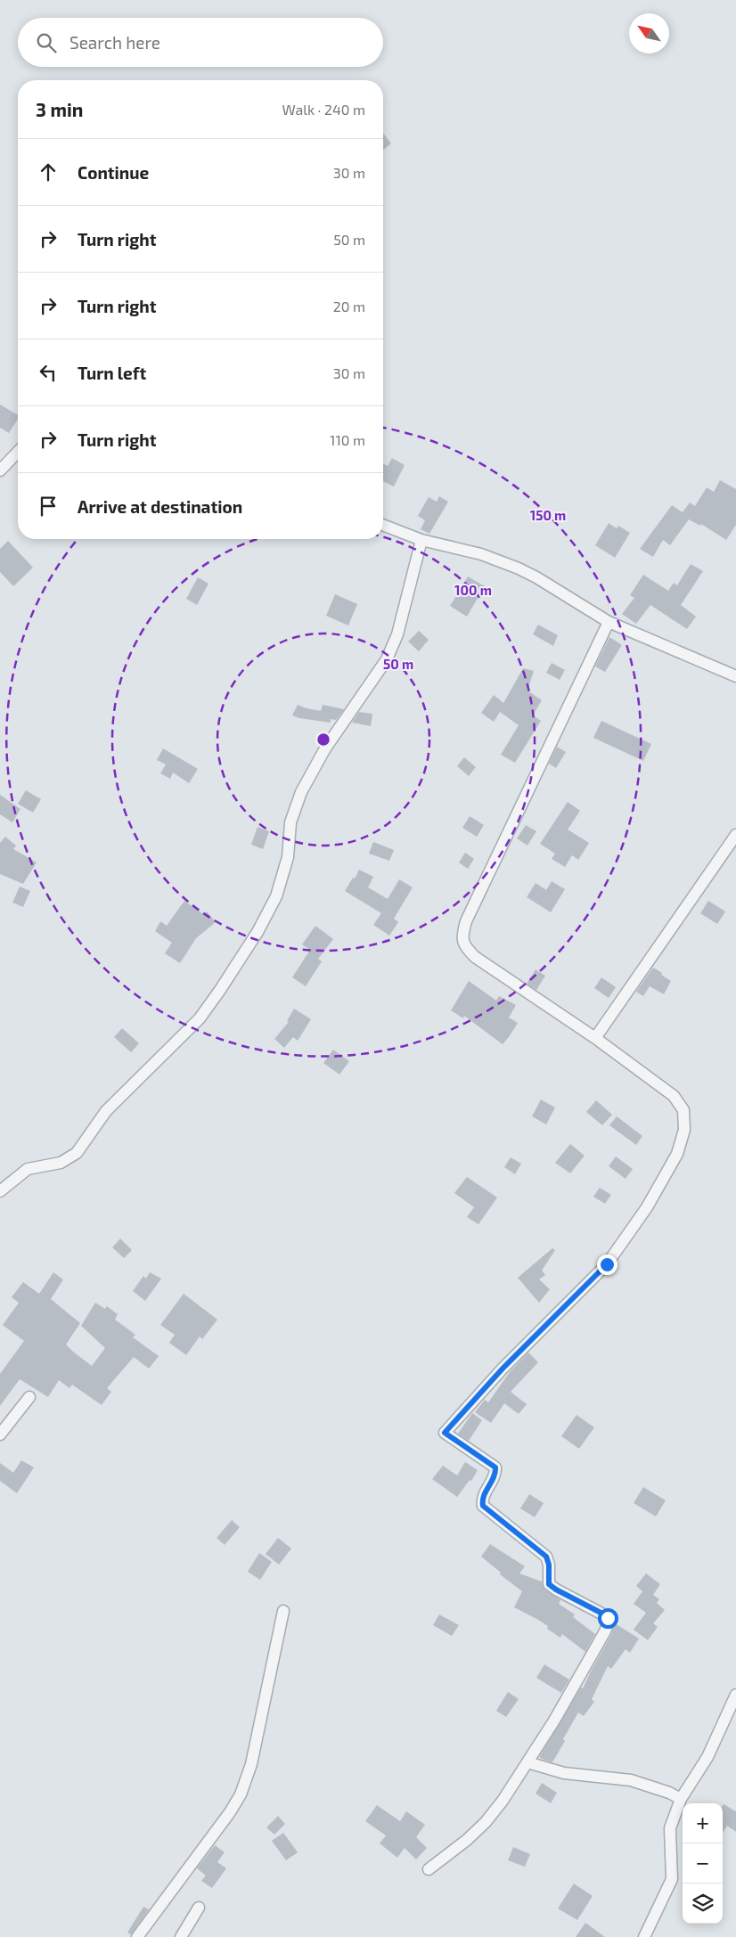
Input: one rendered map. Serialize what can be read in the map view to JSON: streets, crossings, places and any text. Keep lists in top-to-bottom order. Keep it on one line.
{"north":"top left","page":{"search":"Search here","heading":["3 min","Walk · 240 m"],"list":[["Continue","30 m"],["Turn right","50 m"],["Turn right","20 m"],["Turn left","30 m"],["Turn right","110 m"],"Arrive at destination"],"map_buttons":["+","−"]},"rings":["150 m","100 m","50 m"]}
